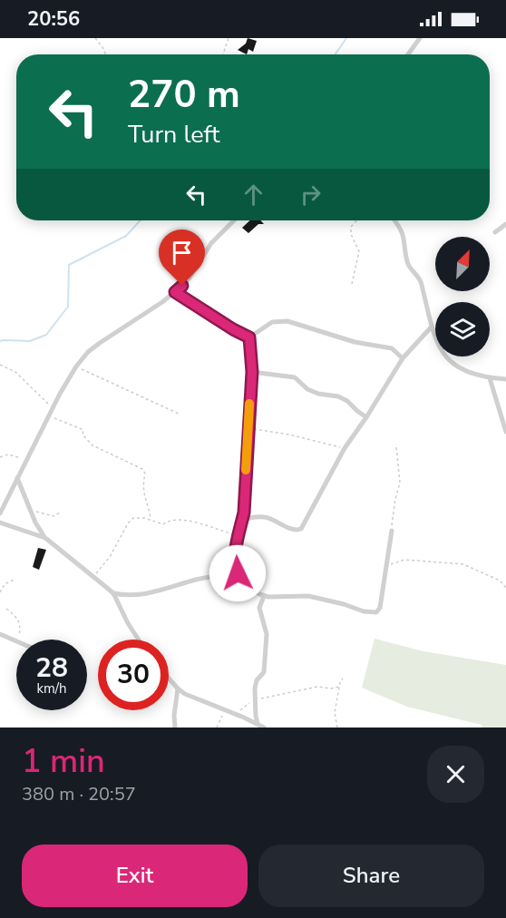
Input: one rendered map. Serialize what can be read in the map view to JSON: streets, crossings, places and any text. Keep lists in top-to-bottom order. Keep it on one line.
{"north":"top right","page":{"status":"20:56","turn":["270 m","Turn left"],"speed":"28 km/h","limit":"30","heading":["1 min","380 m · 20:57"],"buttons":["Exit","Share"]}}
